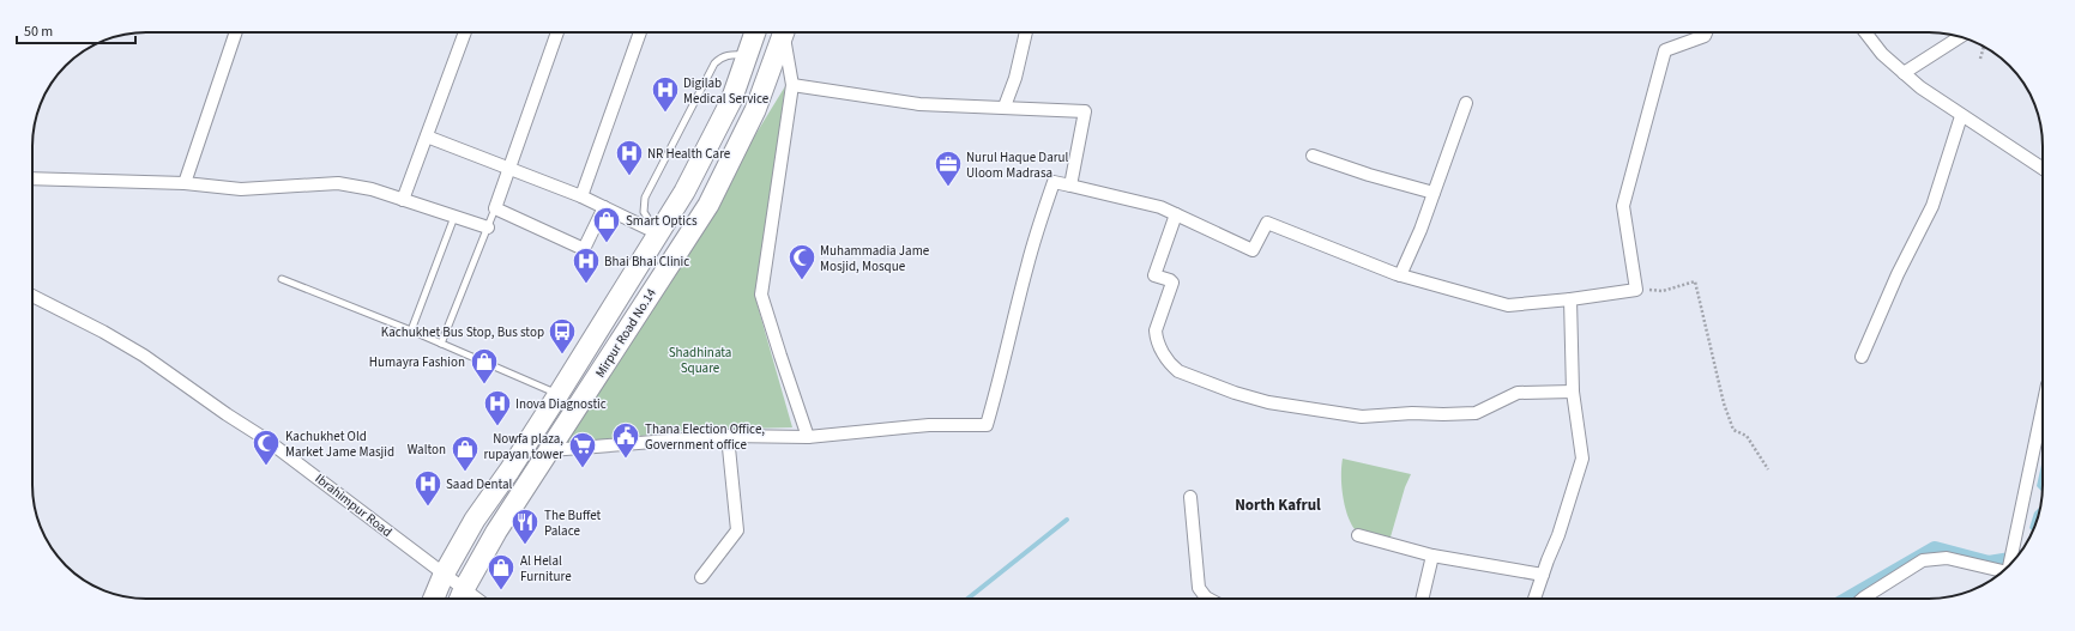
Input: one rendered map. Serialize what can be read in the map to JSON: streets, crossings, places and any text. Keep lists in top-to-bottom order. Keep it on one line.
{"streets":{"main road":["Mirpur Road No.14"],"street":["Ibrahimpur Road"]},"crossings":[["Mirpur Road No.14","Ibrahimpur Road"]],"districts":["North Kafrul"],"parks":["Shadhinata Square"],"places":{"hospital":["Digilab Medical Service","NR Health Care","Bhai Bhai Clinic","Inova Diagnostic","Saad Dental"],"office":["Nurul Haque Darul Uloom Madrasa"],"shop":["Smart Optics","Humayra Fashion","Walton","Al Helal Furniture"],"mosque":["Muhammadia Jame Mosjid, Mosque","Kachukhet Old Market Jame Masjid"],"bus stop":["Kachukhet Bus Stop, Bus stop"],"public building":["Thana Election Office, Government office"],"supermarket":["Nowfa plaza, rupayan tower"],"restaurant":["The Buffet Palace"]},"scale_bar":"50 m"}
